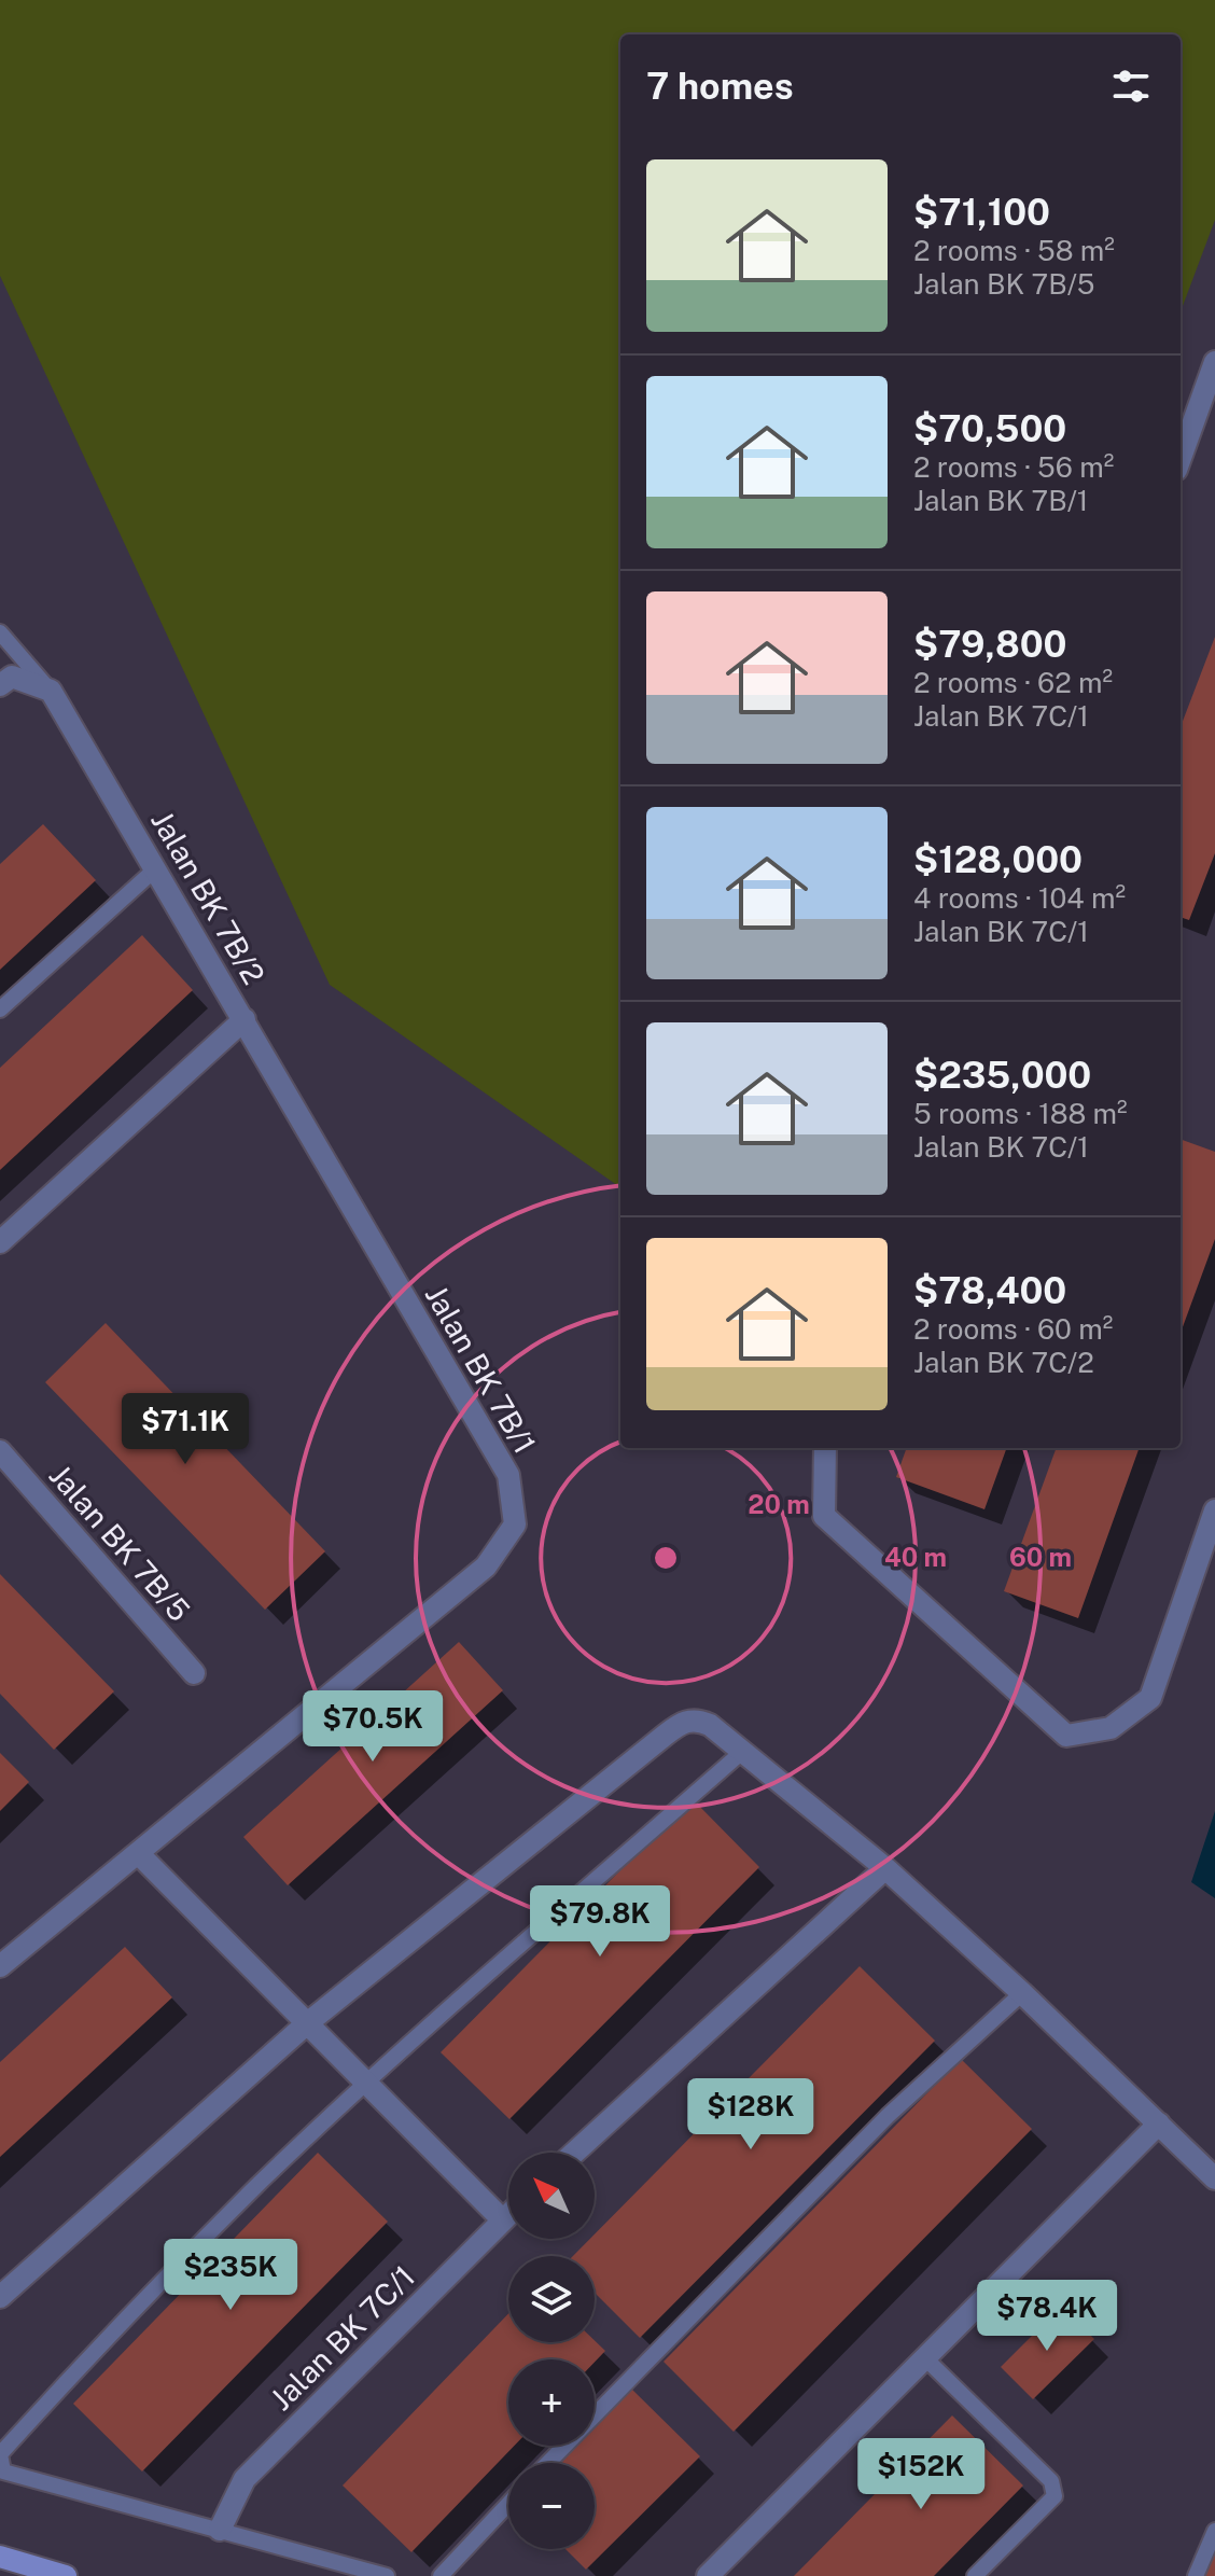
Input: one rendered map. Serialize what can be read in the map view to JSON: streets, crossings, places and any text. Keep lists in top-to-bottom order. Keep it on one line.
{"streets":{"street":["Jalan BK 7B/2","Jalan BK 7B/1","Jalan BK 7B/5","Jalan BK 7C/1"]},"crossings":[["Jalan BK 7B/2","Jalan BK 7B/1"]],"north":"top left","page":{"heading":"7 homes","list":[{"name":"$71,100","note":"2 rooms · 58 m² · Jalan BK 7B/5"},{"name":"$70,500","note":"2 rooms · 56 m² · Jalan BK 7B/1"},{"name":"$79,800","note":"2 rooms · 62 m² · Jalan BK 7C/1"},{"name":"$128,000","note":"4 rooms · 104 m² · Jalan BK 7C/1"},{"name":"$235,000","note":"5 rooms · 188 m² · Jalan BK 7C/1"},{"name":"$78,400","note":"2 rooms · 60 m² · Jalan BK 7C/2"}],"price":["$71.1K","$70.5K","$79.8K","$128K","$235K","$78.4K","$152K"],"map_buttons":["+","−"]},"rings":["20 m","40 m","60 m"]}
